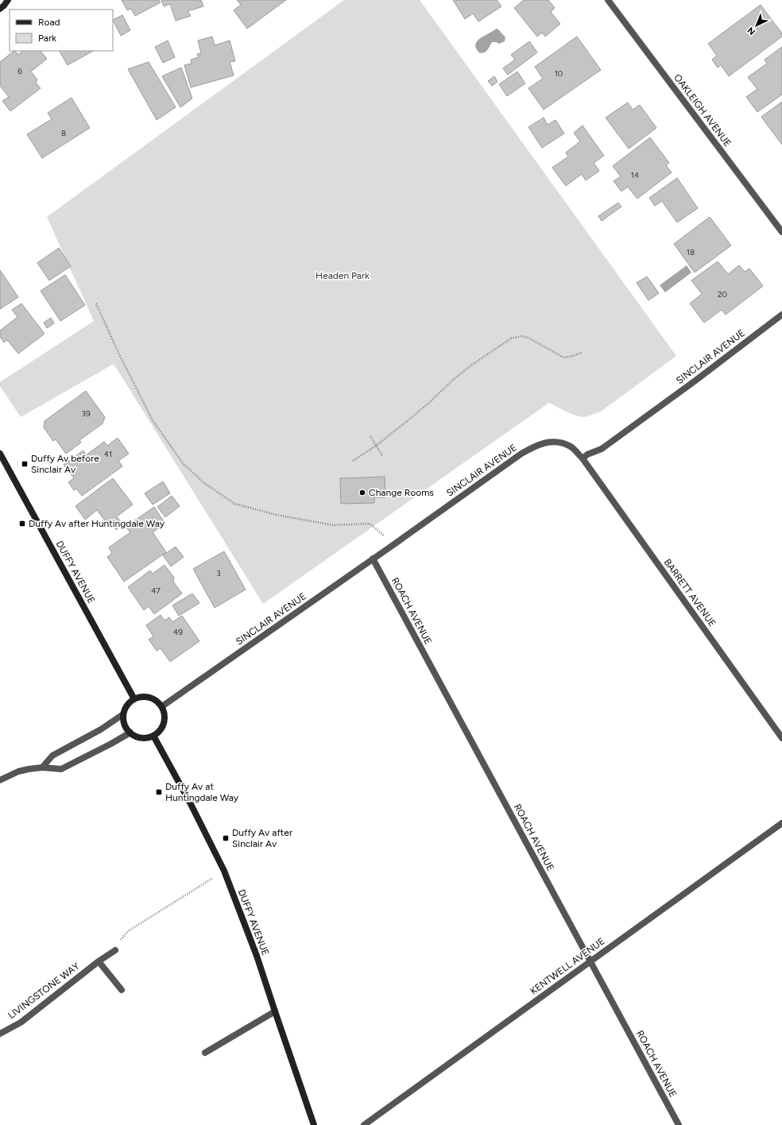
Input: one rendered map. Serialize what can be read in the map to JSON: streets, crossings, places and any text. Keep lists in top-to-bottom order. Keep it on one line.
{"streets":{"main road":["DUFFY AVENUE"],"street":["OAKLEIGH AVENUE","SINCLAIR AVENUE","BARRETT AVENUE","ROACH AVENUE","KENTWELL AVENUE","LIVINGSTONE WAY"]},"crossings":[["SINCLAIR AVENUE","DUFFY AVENUE"],["SINCLAIR AVENUE","BARRETT AVENUE"],["SINCLAIR AVENUE","ROACH AVENUE"],["ROACH AVENUE","KENTWELL AVENUE"]],"parks":["Headen Park"],"places":{"transit":["Duffy Av before Sinclair Av","Duffy Av after Huntingdale Way","Duffy Av at Huntingdale Way","Duffy Av after Sinclair Av"],"other":["Change Rooms"]},"house_numbers":["6","10","8","14","18","20","39","41","3","47","49"],"legend":["Road","Park"],"north":"bottom left"}
